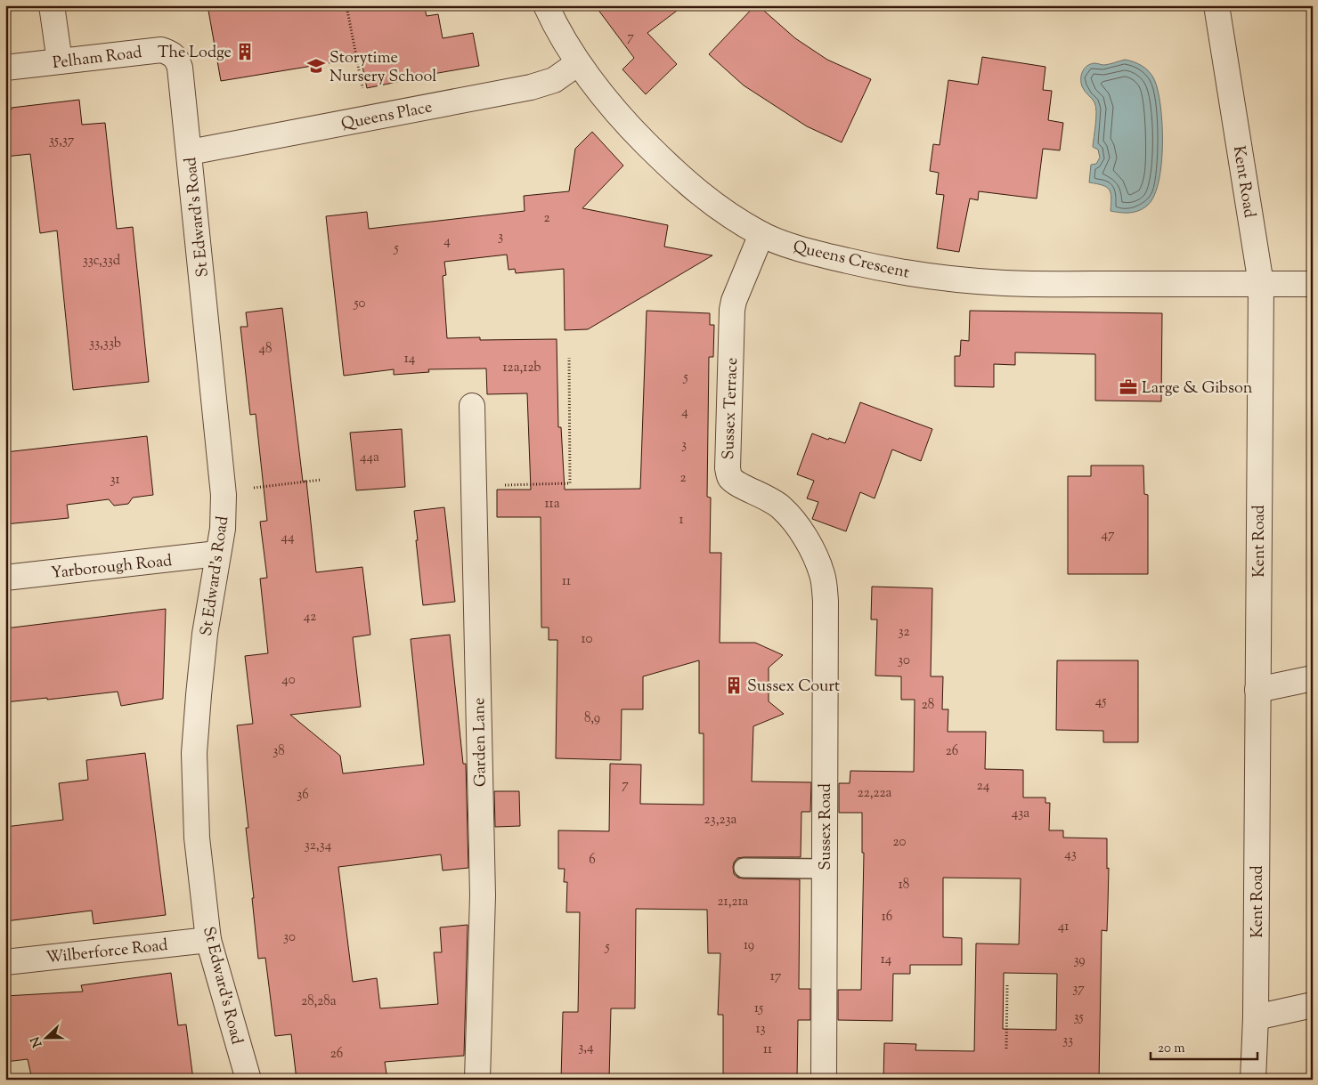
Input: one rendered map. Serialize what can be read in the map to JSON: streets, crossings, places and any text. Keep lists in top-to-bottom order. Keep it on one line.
{"streets":{"street":["Pelham Road","Queens Place","Kent Road","St Edward's Road","Queens Crescent","Sussex Terrace","Yarborough Road","Garden Lane","Sussex Road","Wilberforce Road"]},"crossings":[["Pelham Road","St Edward's Road"],["Queens Place","St Edward's Road"],["Queens Place","Queens Crescent"],["Kent Road","Queens Crescent"],["St Edward's Road","Yarborough Road"],["St Edward's Road","Wilberforce Road"],["Queens Crescent","Sussex Terrace"],["Sussex Terrace","Sussex Road"]],"places":{"building":["The Lodge","Sussex Court"],"school or university":["Storytime Nursery School"],"office":["Large & Gibson"]},"house_numbers":["7","35,37","2","3","4","5","33c,33d","50","33,33b","48","14","12a,12b","5","4","3","44a","2","31","11a","1","47","44","11","42","32","10","30","40","45","28","8,9","38","26","7","24","22,22a","36","43a","23,23a","20","32,34","43","6","18","21,21a","16","41","30","19","5","14","39","17","37","28,28a","15","35","13","33","3,4","11","26"],"scale_bar":"20 m","north":"left"}
